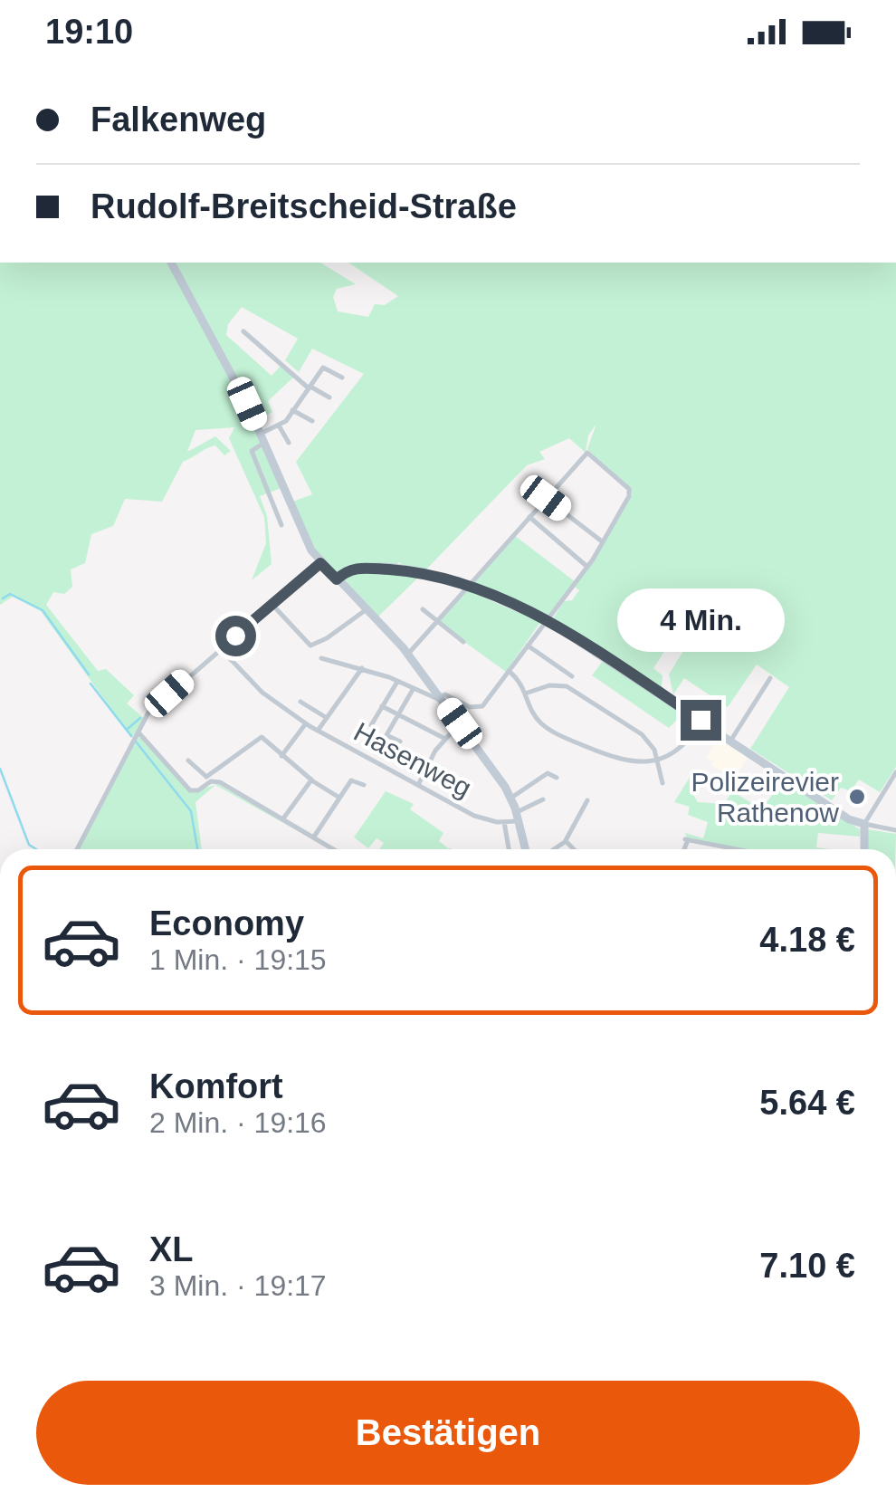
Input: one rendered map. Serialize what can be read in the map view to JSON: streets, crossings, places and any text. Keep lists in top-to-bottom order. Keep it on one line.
{"streets":{"street":["Hasenweg"]},"places":["Polizeirevier Rathenow"],"page":{"status":"19:10","banner":["Falkenweg","Rudolf-Breitscheid-Straße"],"bubble":"4 Min.","list":[{"name":"Economy","note":"1 Min. · 19:15","value":"4.18 €"},{"name":"Komfort","note":"2 Min. · 19:16","value":"5.64 €"},{"name":"XL","note":"3 Min. · 19:17","value":"7.10 €"}],"buttons":"Bestätigen"}}
